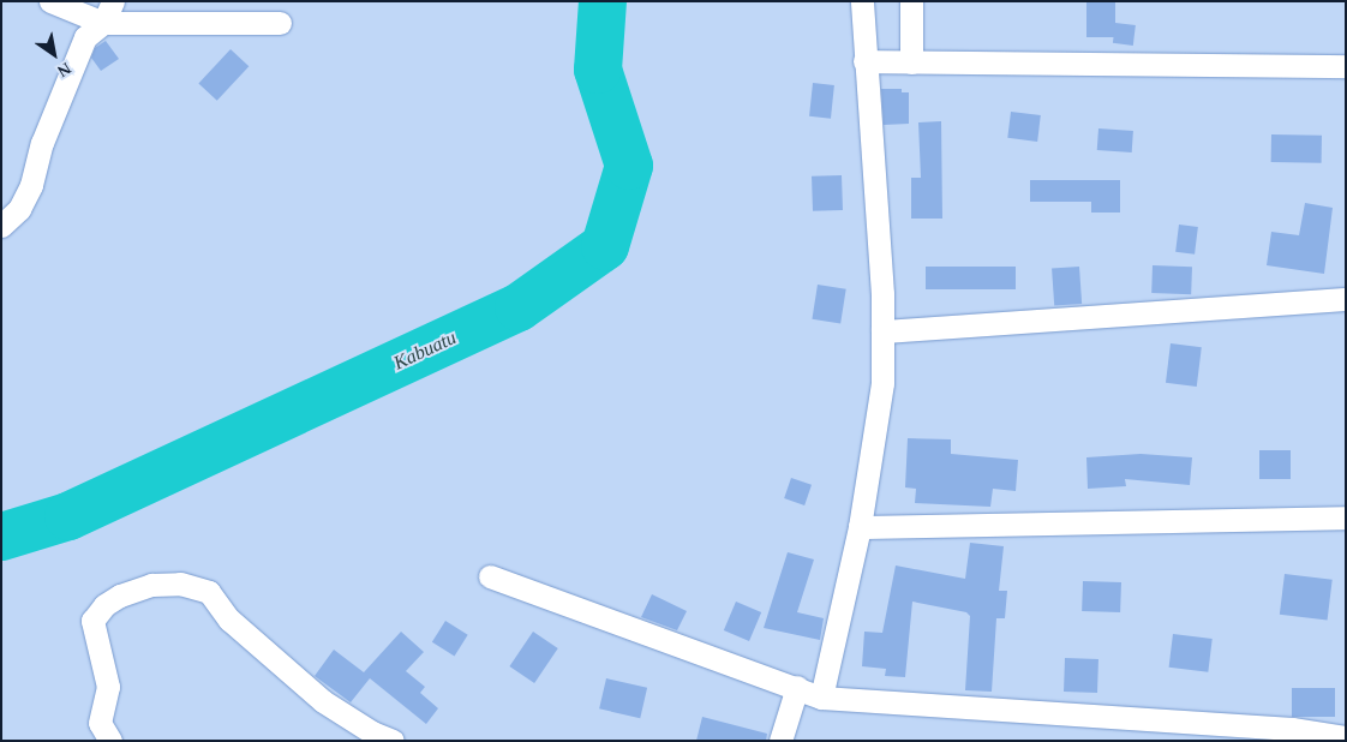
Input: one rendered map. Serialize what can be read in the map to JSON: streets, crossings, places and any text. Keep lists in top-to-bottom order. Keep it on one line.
{"water":["Kabuatu"],"north":"bottom right"}
